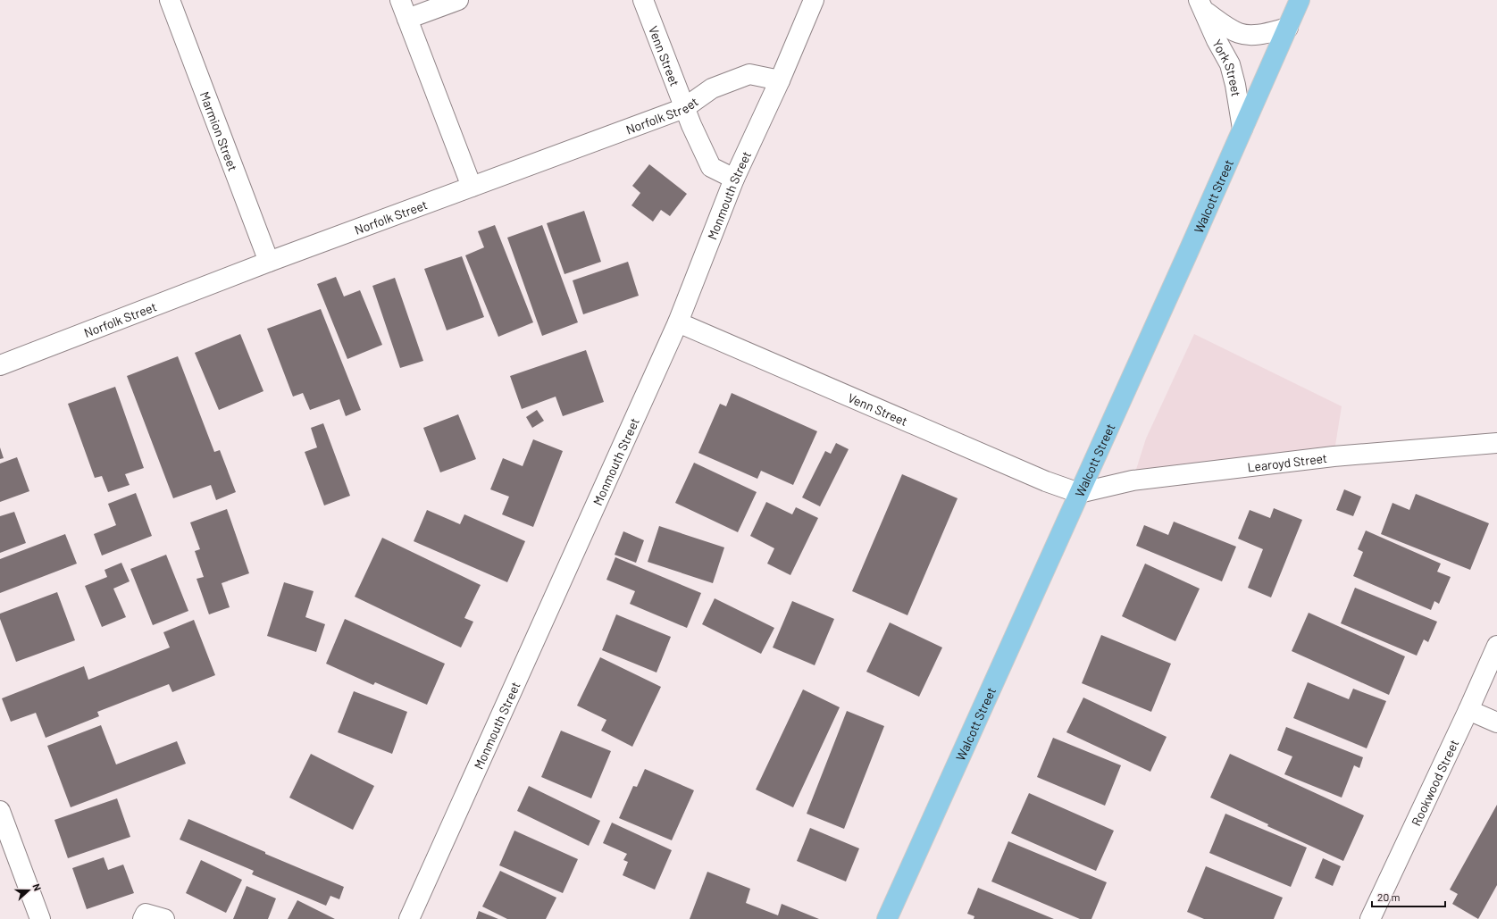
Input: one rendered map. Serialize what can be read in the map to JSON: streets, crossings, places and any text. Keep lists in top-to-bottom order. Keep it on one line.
{"streets":{"main road":["Walcott Street"],"street":["Venn Street","York Street","Norfolk Street","Marmion Street","Monmouth Street","Learoyd Street","Rookwood Street"]},"crossings":[["Venn Street","Norfolk Street"],["Venn Street","Monmouth Street"],["Venn Street","Walcott Street"],["Venn Street","Learoyd Street"],["York Street","Walcott Street"],["Norfolk Street","Marmion Street"],["Norfolk Street","Monmouth Street"],["Walcott Street","Learoyd Street"]],"scale_bar":"20 m","north":"right"}
